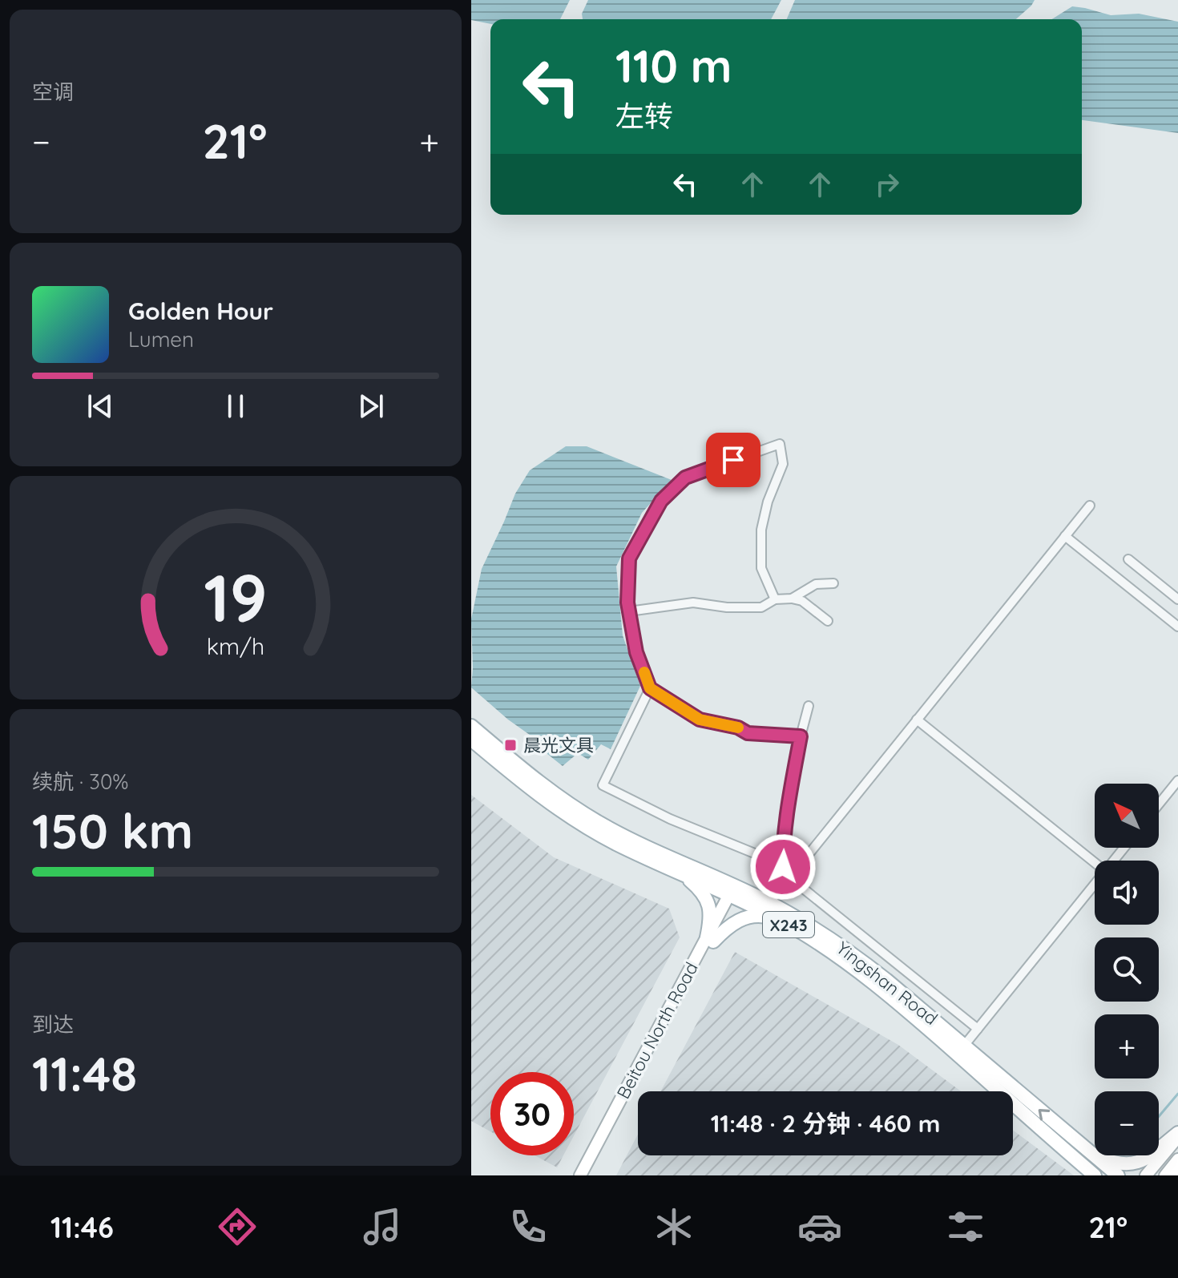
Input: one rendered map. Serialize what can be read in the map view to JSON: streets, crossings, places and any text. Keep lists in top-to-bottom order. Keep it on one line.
{"streets":{"main road":["X243","Yingshan Road","Beitou North Road"]},"crossings":[["Yingshan Road","Beitou North Road"]],"places":{"transit":["晨光文具"]},"north":"top left","page":{"tile":["空调",["续航 · 30%","150 km"],["到达","11:48"]],"turn":["110 m","左转"],"heat":["−","21°","+"],"song":["Golden Hour","Lumen"],"map_buttons":["+","−"],"limit":"30","trip":"11:48 · 2 分钟 · 460 m","tabs":["11:46","21°"],"gauge":["19","km/h"]}}
